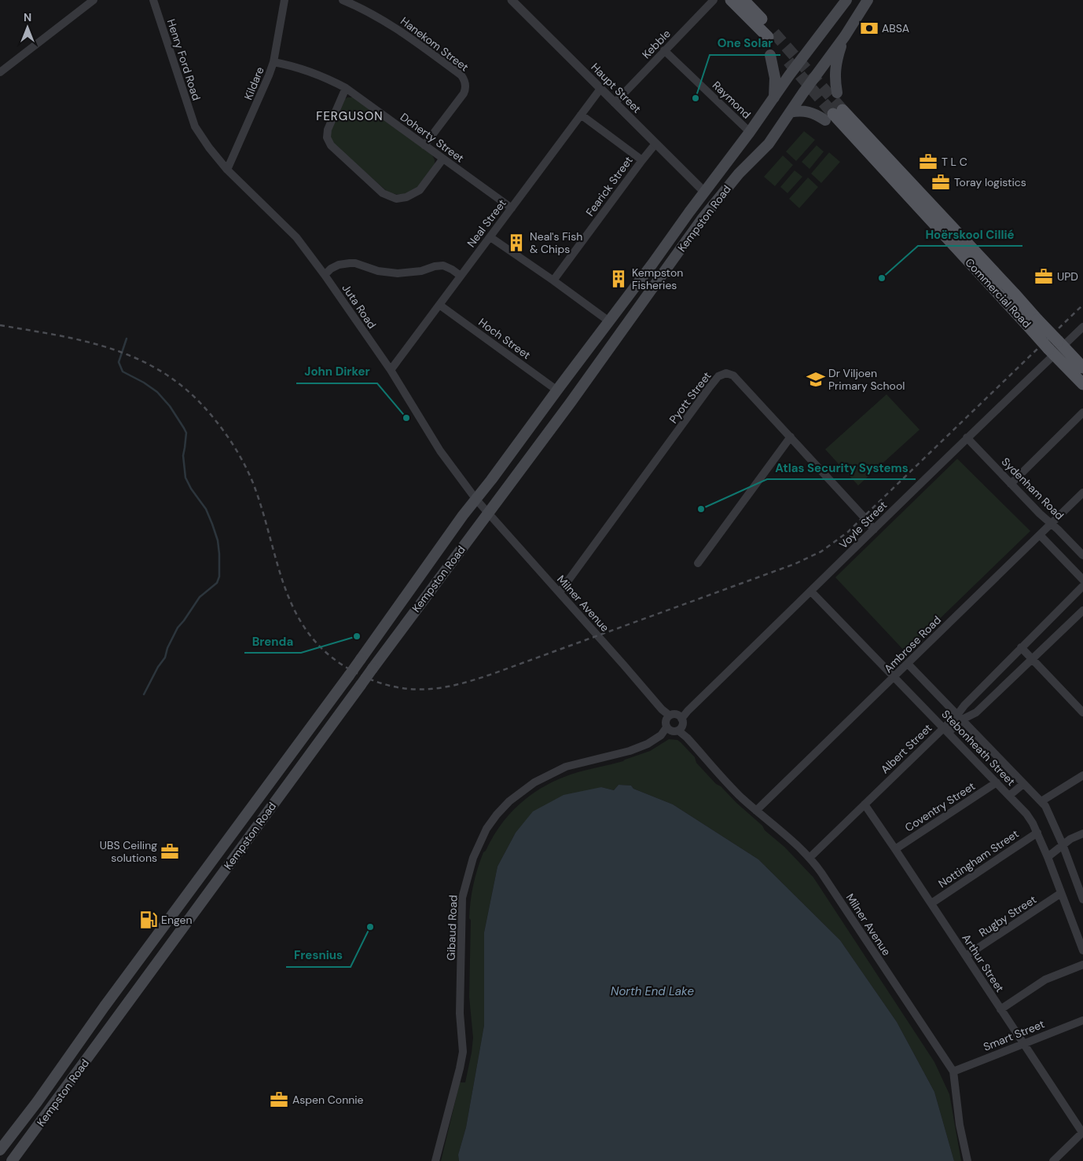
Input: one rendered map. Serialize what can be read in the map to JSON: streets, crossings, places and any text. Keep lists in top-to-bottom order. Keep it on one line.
{"streets":{"main road":["Kempston Road","Commercial Road"],"street":["Hanekom Street","Kebble","Henry Ford Road","Kildare","Haupt Street","Raymond","Doherty Street","Fearick Street","Neal Street","Juta Road","Hoch Street","Pyott Street","Sydenham Road","Voyle Street","Milner Avenue","Ambrose Road","Stebonheath Street","Albert Street","Coventry Street","Nottingham Street","Rugby Street","Gibaud Road","Arthur Street","Smart Street"]},"crossings":[["Hanekom Street","Doherty Street"],["Kebble","Haupt Street"],["Kebble","Raymond"],["Henry Ford Road","Juta Road"],["Kildare","Doherty Street"],["Kildare","Juta Road"],["Haupt Street","Fearick Street"],["Haupt Street","Kempston Road"],["Haupt Street","Neal Street"],["Raymond","Kempston Road"],["Doherty Street","Neal Street"],["Kempston Road","Juta Road"],["Kempston Road","Hoch Street"],["Kempston Road","Milner Avenue"],["Neal Street","Juta Road"],["Neal Street","Hoch Street"],["Commercial Road","Voyle Street"],["Juta Road","Milner Avenue"],["Pyott Street","Voyle Street"],["Pyott Street","Milner Avenue"],["Sydenham Road","Voyle Street"],["Sydenham Road","Ambrose Road"],["Voyle Street","Milner Avenue"],["Voyle Street","Stebonheath Street"],["Voyle Street","Gibaud Road"],["Milner Avenue","Ambrose Road"],["Milner Avenue","Albert Street"],["Milner Avenue","Gibaud Road"],["Milner Avenue","Smart Street"],["Ambrose Road","Stebonheath Street"],["Stebonheath Street","Albert Street"],["Stebonheath Street","Coventry Street"],["Stebonheath Street","Nottingham Street"],["Stebonheath Street","Rugby Street"],["Albert Street","Arthur Street"],["Coventry Street","Arthur Street"],["Nottingham Street","Arthur Street"],["Rugby Street","Arthur Street"],["Arthur Street","Smart Street"]],"districts":["FERGUSON"],"water":["North End Lake"],"places":{"bank":["ABSA"],"other":["One Solar","Hoërskool Cillié","John Dirker","Atlas Security Systems","Brenda","Fresnius"],"office":["T L C","Toray logistics","UPD","UBS Ceiling solutions","Aspen Connie"],"building":["Neal's Fish & Chips","Kempston Fisheries"],"school or university":["Dr Viljoen Primary School"],"fuel station":["Engen"]},"north":"top"}
